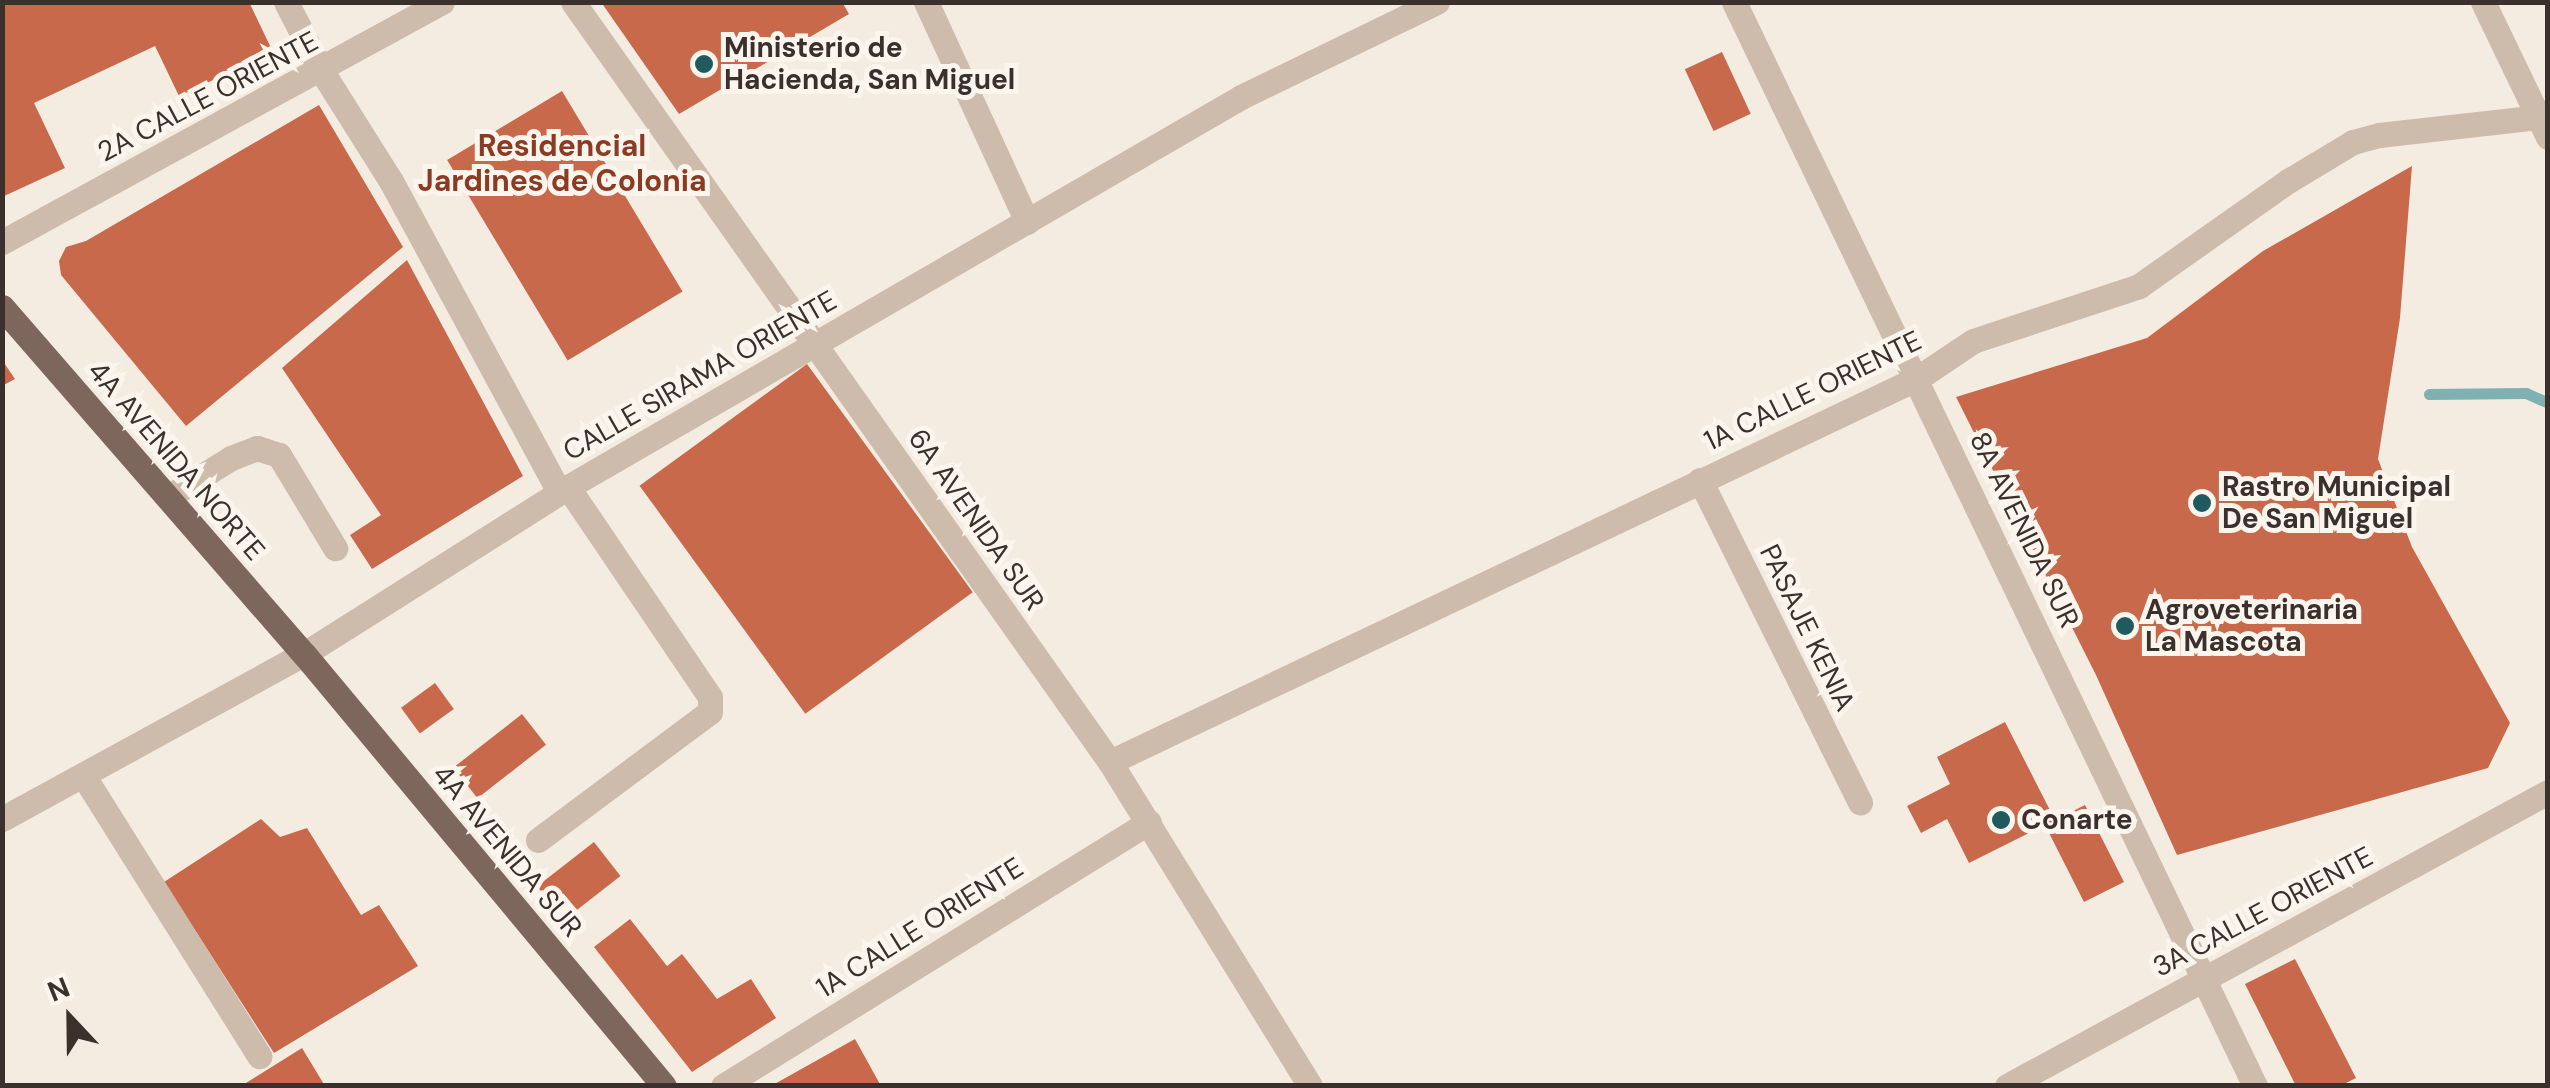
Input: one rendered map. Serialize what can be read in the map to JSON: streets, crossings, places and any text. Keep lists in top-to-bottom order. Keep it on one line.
{"streets":{"main road":["4A AVENIDA NORTE","4A AVENIDA SUR"],"street":["2A CALLE ORIENTE","CALLE SIRAMA ORIENTE","1A CALLE ORIENTE","6A AVENIDA SUR","8A AVENIDA SUR","PASAJE KENIA","3A CALLE ORIENTE"]},"crossings":[["CALLE SIRAMA ORIENTE","4A AVENIDA NORTE"],["CALLE SIRAMA ORIENTE","6A AVENIDA SUR"],["CALLE SIRAMA ORIENTE","4A AVENIDA SUR"],["1A CALLE ORIENTE","6A AVENIDA SUR"],["1A CALLE ORIENTE","8A AVENIDA SUR"],["1A CALLE ORIENTE","PASAJE KENIA"],["4A AVENIDA NORTE","4A AVENIDA SUR"],["8A AVENIDA SUR","3A CALLE ORIENTE"]],"districts":["Residencial Jardines de Colonia"],"places":["Ministerio de Hacienda, San Miguel","Rastro Municipal De San Miguel","Agroveterinaria La Mascota","Conarte"],"north":"top"}
